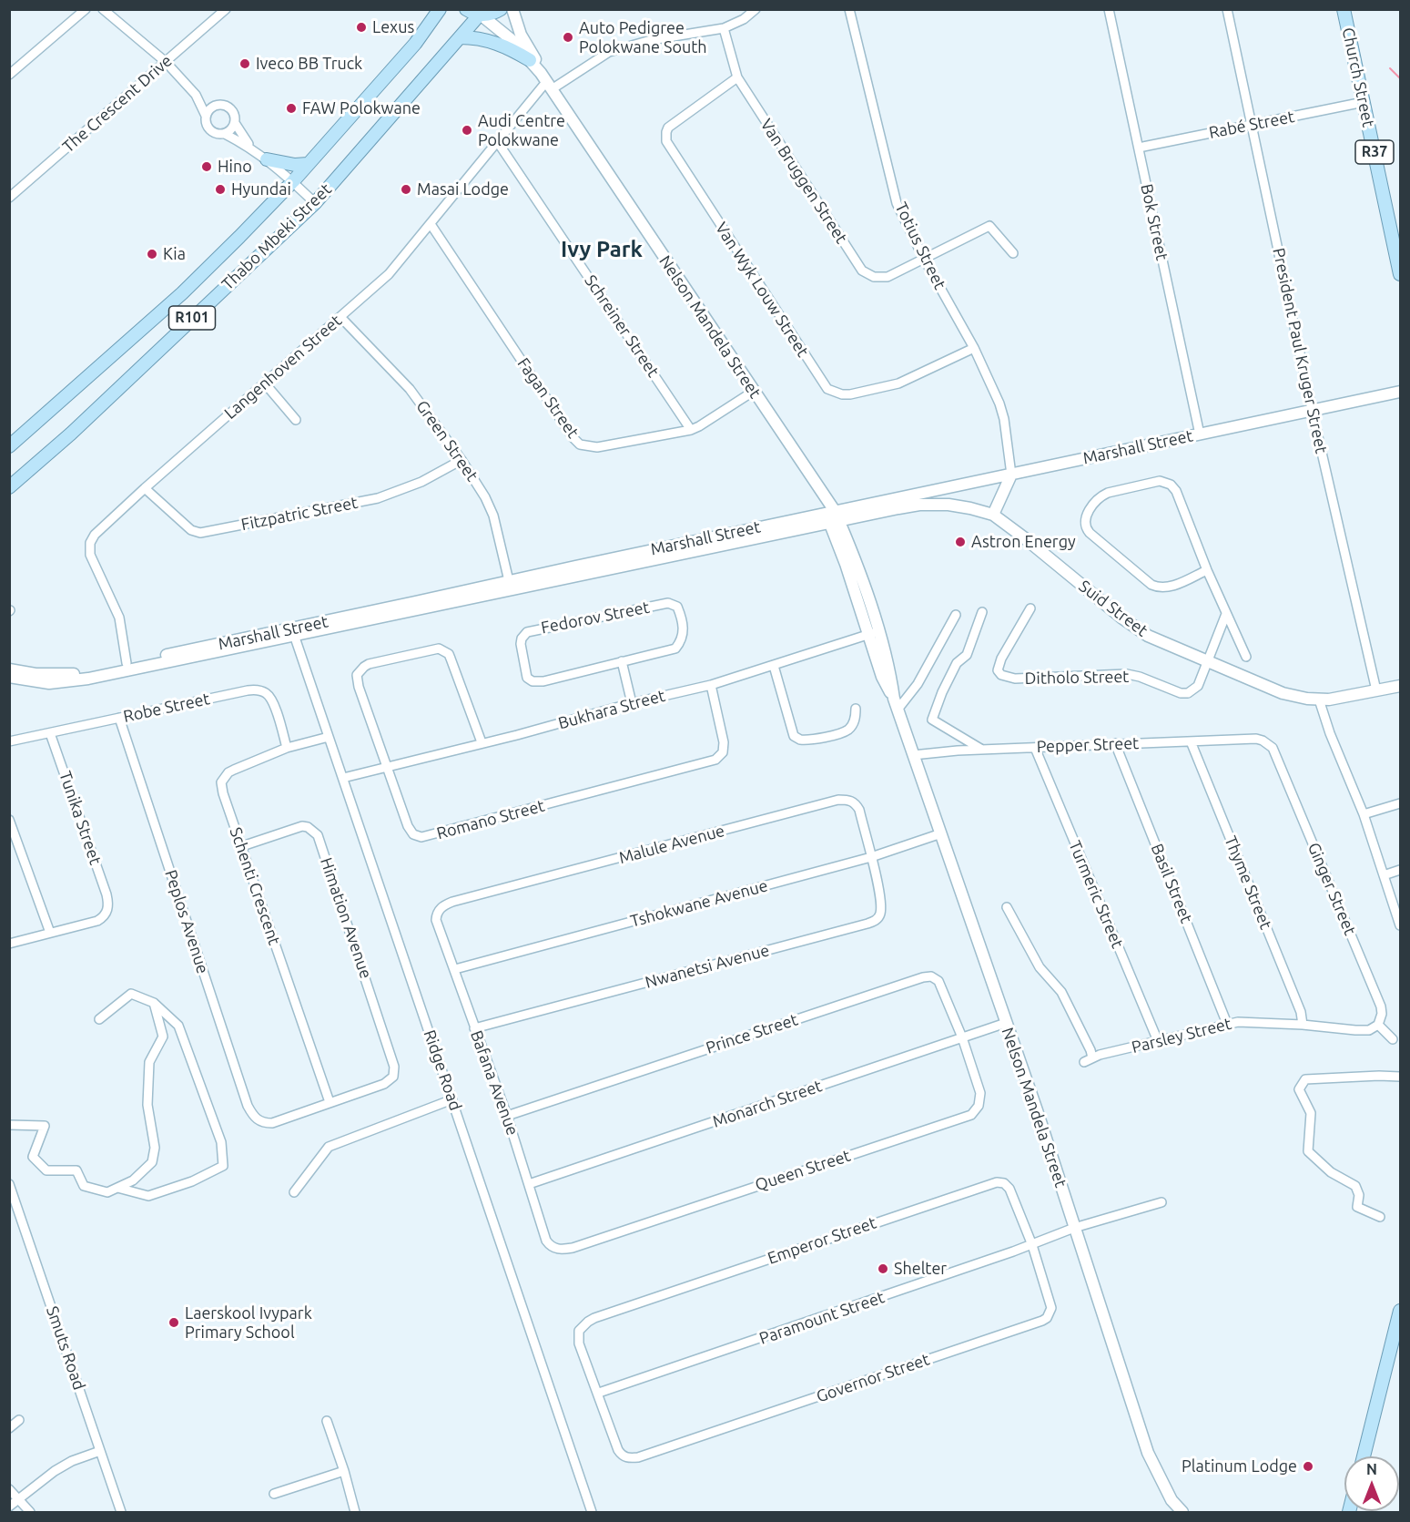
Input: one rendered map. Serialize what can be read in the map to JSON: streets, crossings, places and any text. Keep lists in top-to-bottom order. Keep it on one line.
{"streets":{"main road":["Church Street","R37","Thabo Mbeki Street","R101"],"street":["The Crescent Drive","Rabé Street","Van Bruggen Street","Bok Street","Totius Street","Van Wyk Louw Street","Schreiner Street","Nelson Mandela Street","President Paul Kruger Street","Langenhoven Street","Fagan Street","Green Street","Marshall Street","Fitzpatric Street","Suid Street","Fedorov Street","Ditholo Street","Robe Street","Bukhara Street","Pepper Street","Tunika Street","Romano Street","Malule Avenue","Thyme Street","Basil Street","Schenti Crescent","Ginger Street","Turmeric Street","Tshokwane Avenue","Himation Avenue","Peplos Avenue","Nwanetsi Avenue","Prince Street","Parsley Street","Ridge Road","Bafana Avenue","Monarch Street","Queen Street","Emperor Street","Paramount Street","Smuts Road","Governor Street"]},"crossings":[["Church Street","Rabé Street"],["Rabé Street","Bok Street"],["Rabé Street","President Paul Kruger Street"],["Van Bruggen Street","Totius Street"],["Van Bruggen Street","Van Wyk Louw Street"],["Van Bruggen Street","Langenhoven Street"],["Bok Street","Marshall Street"],["Thabo Mbeki Street","Nelson Mandela Street"],["Totius Street","Van Wyk Louw Street"],["Totius Street","Marshall Street"],["Schreiner Street","Langenhoven Street"],["Schreiner Street","Fagan Street"],["Nelson Mandela Street","Langenhoven Street"],["Nelson Mandela Street","Fagan Street"],["Nelson Mandela Street","Marshall Street"],["Nelson Mandela Street","Suid Street"],["Nelson Mandela Street","Bukhara Street"],["Nelson Mandela Street","Pepper Street"],["Nelson Mandela Street","Tshokwane Avenue"],["Nelson Mandela Street","Monarch Street"],["Nelson Mandela Street","Paramount Street"],["President Paul Kruger Street","Marshall Street"],["President Paul Kruger Street","Suid Street"],["Langenhoven Street","Fagan Street"],["Langenhoven Street","Green Street"],["Langenhoven Street","Marshall Street"],["Langenhoven Street","Fitzpatric Street"],["Green Street","Marshall Street"],["Green Street","Fitzpatric Street"],["Marshall Street","Suid Street"],["Marshall Street","Ridge Road"],["Suid Street","Ditholo Street"],["Robe Street","Tunika Street"],["Robe Street","Schenti Crescent"],["Robe Street","Peplos Avenue"],["Bukhara Street","Romano Street"],["Bukhara Street","Ridge Road"],["Pepper Street","Thyme Street"],["Pepper Street","Basil Street"],["Pepper Street","Ginger Street"],["Pepper Street","Turmeric Street"],["Malule Avenue","Tshokwane Avenue"],["Malule Avenue","Nwanetsi Avenue"],["Malule Avenue","Bafana Avenue"],["Thyme Street","Parsley Street"],["Basil Street","Parsley Street"],["Schenti Crescent","Himation Avenue"],["Schenti Crescent","Peplos Avenue"],["Schenti Crescent","Ridge Road"],["Ginger Street","Parsley Street"],["Turmeric Street","Parsley Street"],["Tshokwane Avenue","Nwanetsi Avenue"],["Tshokwane Avenue","Bafana Avenue"],["Himation Avenue","Peplos Avenue"],["Nwanetsi Avenue","Bafana Avenue"],["Prince Street","Bafana Avenue"],["Prince Street","Monarch Street"],["Prince Street","Queen Street"],["Bafana Avenue","Monarch Street"],["Bafana Avenue","Queen Street"],["Monarch Street","Queen Street"],["Emperor Street","Paramount Street"],["Emperor Street","Governor Street"],["Paramount Street","Governor Street"]],"districts":["Ivy Park"],"places":["Lexus","Auto Pedigree Polokwane South","Iveco BB Truck","FAW Polokwane","Audi Centre Polokwane","Hino","Hyundai","Masai Lodge","Kia","Astron Energy","Shelter","Laerskool Ivypark Primary School","Platinum Lodge"],"north":"top"}
